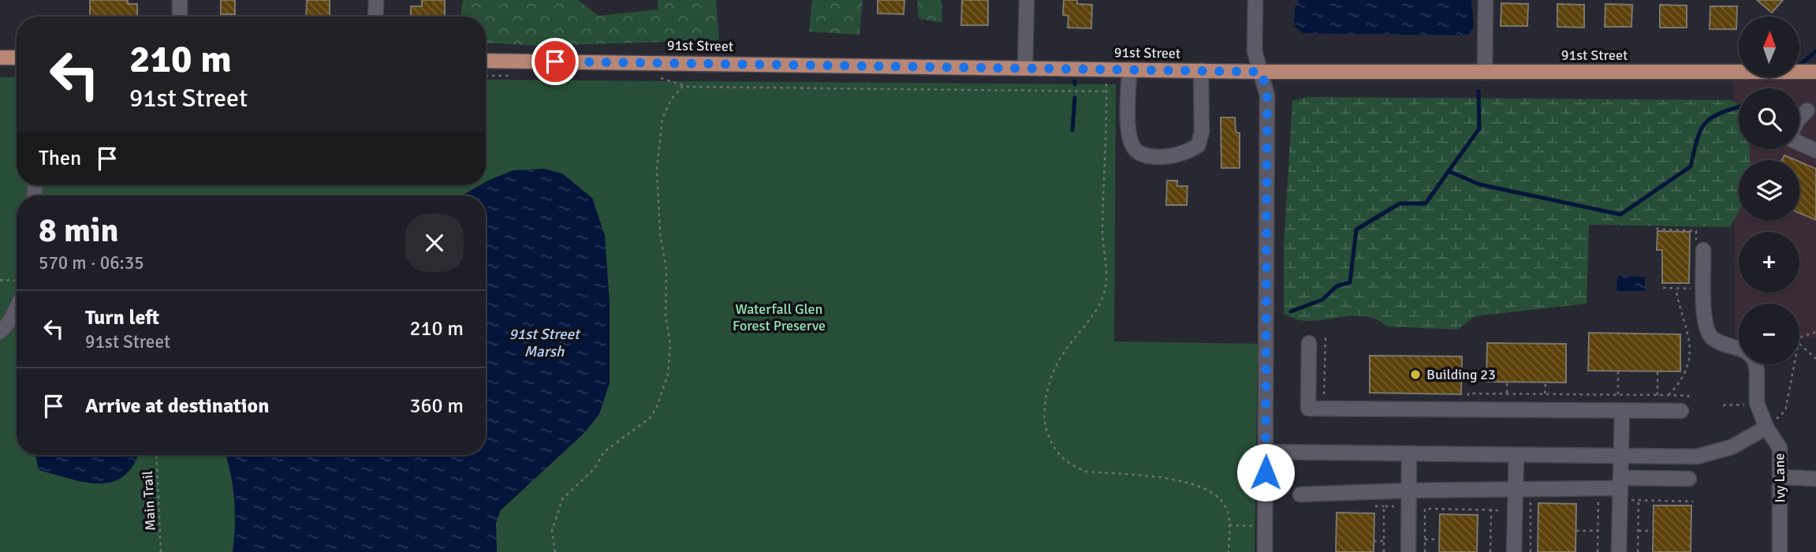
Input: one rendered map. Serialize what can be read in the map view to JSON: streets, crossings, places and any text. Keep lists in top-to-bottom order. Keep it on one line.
{"streets":{"main road":["91st Street"],"street":["Ivy Lane"],"path":["Main Trail"]},"water":["91st Street Marsh"],"parks":["Waterfall Glen Forest Preserve"],"places":["Building 23"],"north":"top","page":{"map_buttons":["+","−"],"turn":["210 m","91st Street"],"then":"Then","heading":["8 min","570 m · 06:35"],"list":[{"name":"Turn left","note":"91st Street","value":"210 m"},{"name":"Arrive at destination","value":"360 m"}]}}
